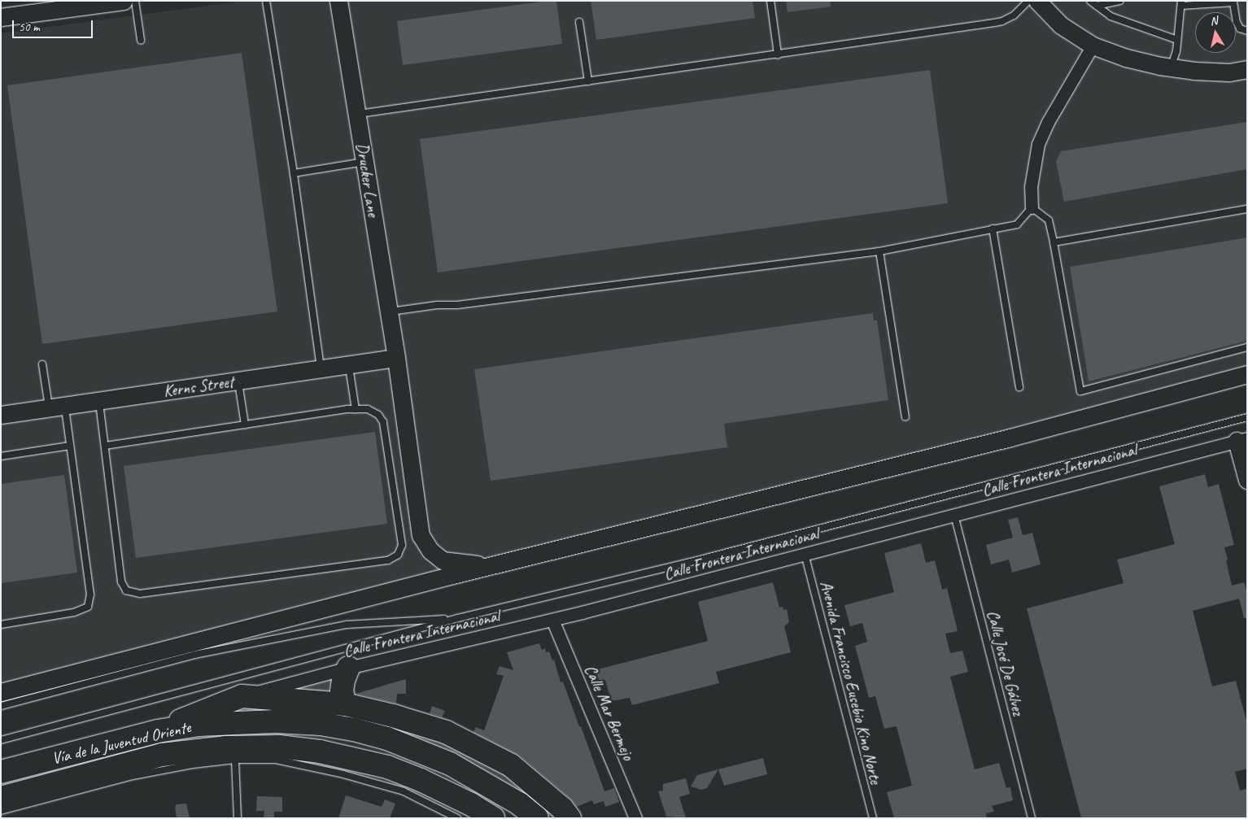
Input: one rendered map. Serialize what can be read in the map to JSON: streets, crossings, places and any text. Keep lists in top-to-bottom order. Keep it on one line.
{"streets":{"highway":["Vía de la Juventud Oriente"],"main road":["Drucker Lane","Kerns Street"],"street":["Calle Frontera Internacional","Calle Mar Bermejo"],"lane":["Calle José De Gálvez","Avenida Francisco Eusebio Kino Norte"]},"crossings":[["Drucker Lane","Kerns Street"],["Calle Frontera Internacional","Calle José De Gálvez"],["Calle Frontera Internacional","Avenida Francisco Eusebio Kino Norte"],["Calle Frontera Internacional","Calle Mar Bermejo"]],"scale_bar":"50 m","north":"top"}
